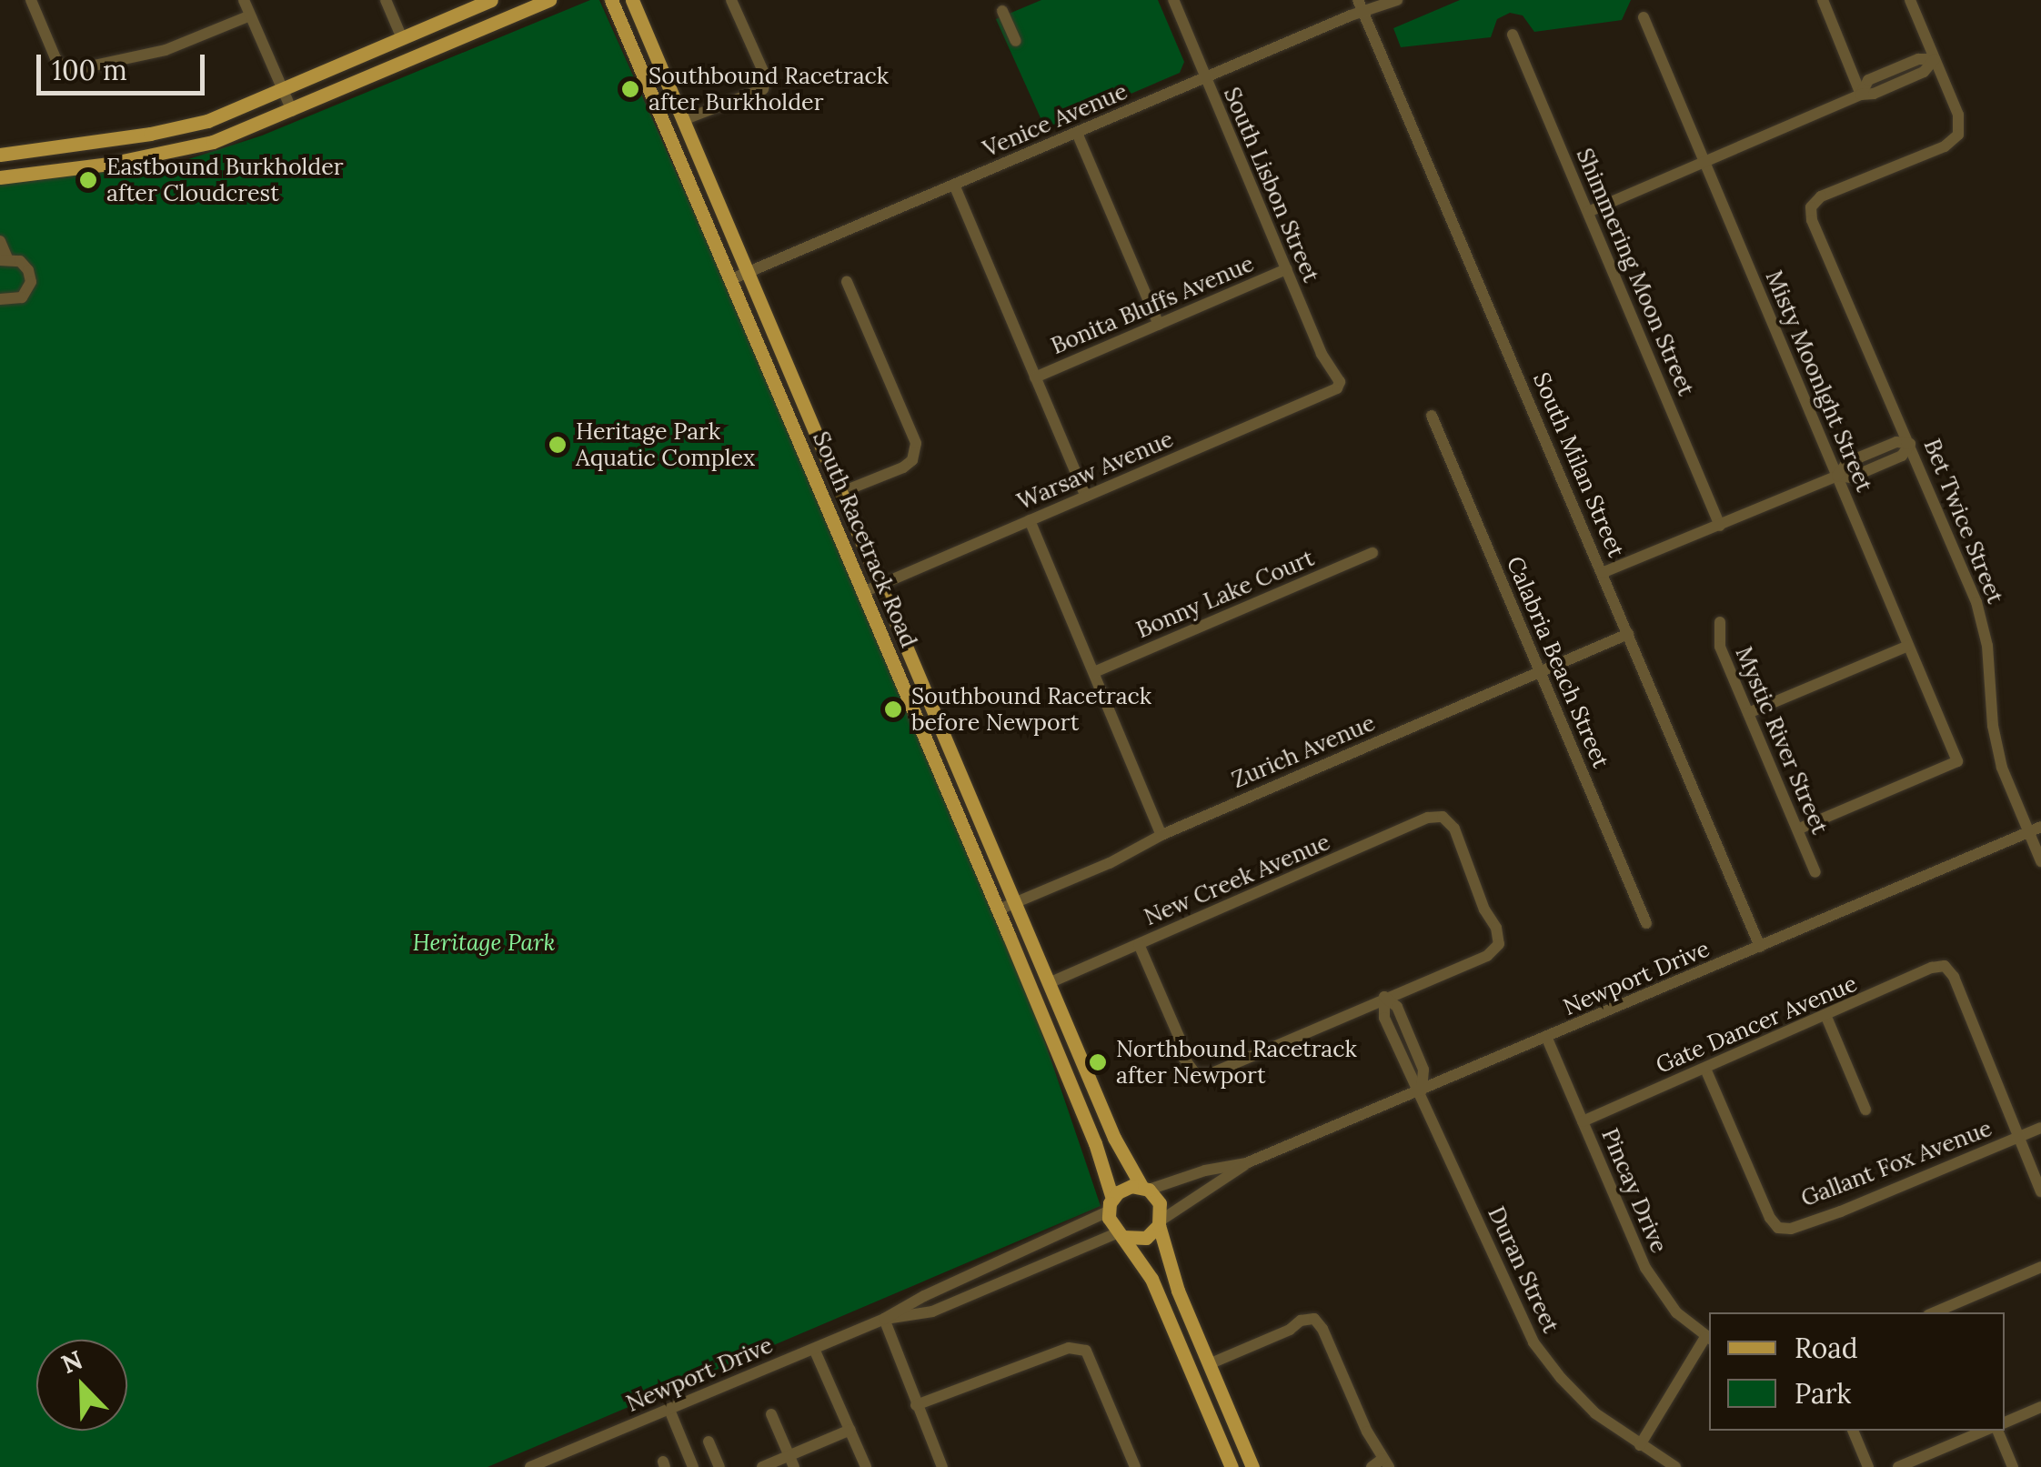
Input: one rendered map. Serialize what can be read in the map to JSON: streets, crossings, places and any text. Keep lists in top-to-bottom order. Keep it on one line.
{"streets":{"main road":["South Racetrack Road"],"street":["Venice Avenue","South Lisbon Street","Shimmering Moon Street","Bonita Bluffs Avenue","Misty Moonlght Street","South Milan Street","Warsaw Avenue","Bet Twice Street","Bonny Lake Court","Calabria Beach Street","Mystic River Street","Zurich Avenue","New Creek Avenue","Newport Drive","Gate Dancer Avenue","Gallant Fox Avenue","Pincay Drive","Duran Street"]},"crossings":[["Venice Avenue","South Lisbon Street"],["Venice Avenue","South Milan Street"],["Venice Avenue","South Racetrack Road"],["South Lisbon Street","Bonita Bluffs Avenue"],["South Lisbon Street","Warsaw Avenue"],["Misty Moonlght Street","Mystic River Street"],["South Milan Street","Zurich Avenue"],["South Milan Street","Newport Drive"],["Warsaw Avenue","South Racetrack Road"],["Bet Twice Street","Newport Drive"],["South Racetrack Road","Zurich Avenue"],["South Racetrack Road","New Creek Avenue"],["South Racetrack Road","Newport Drive"],["Calabria Beach Street","Zurich Avenue"],["New Creek Avenue","Duran Street"],["Newport Drive","Pincay Drive"],["Newport Drive","Duran Street"],["Gate Dancer Avenue","Gallant Fox Avenue"],["Gate Dancer Avenue","Pincay Drive"]],"parks":["Heritage Park"],"places":["Southbound Racetrack after Burkholder","Eastbound Burkholder after Cloudcrest","Heritage Park Aquatic Complex","Southbound Racetrack before Newport","Northbound Racetrack after Newport"],"legend":["Road","Park"],"scale_bar":"100 m","north":"top left"}
